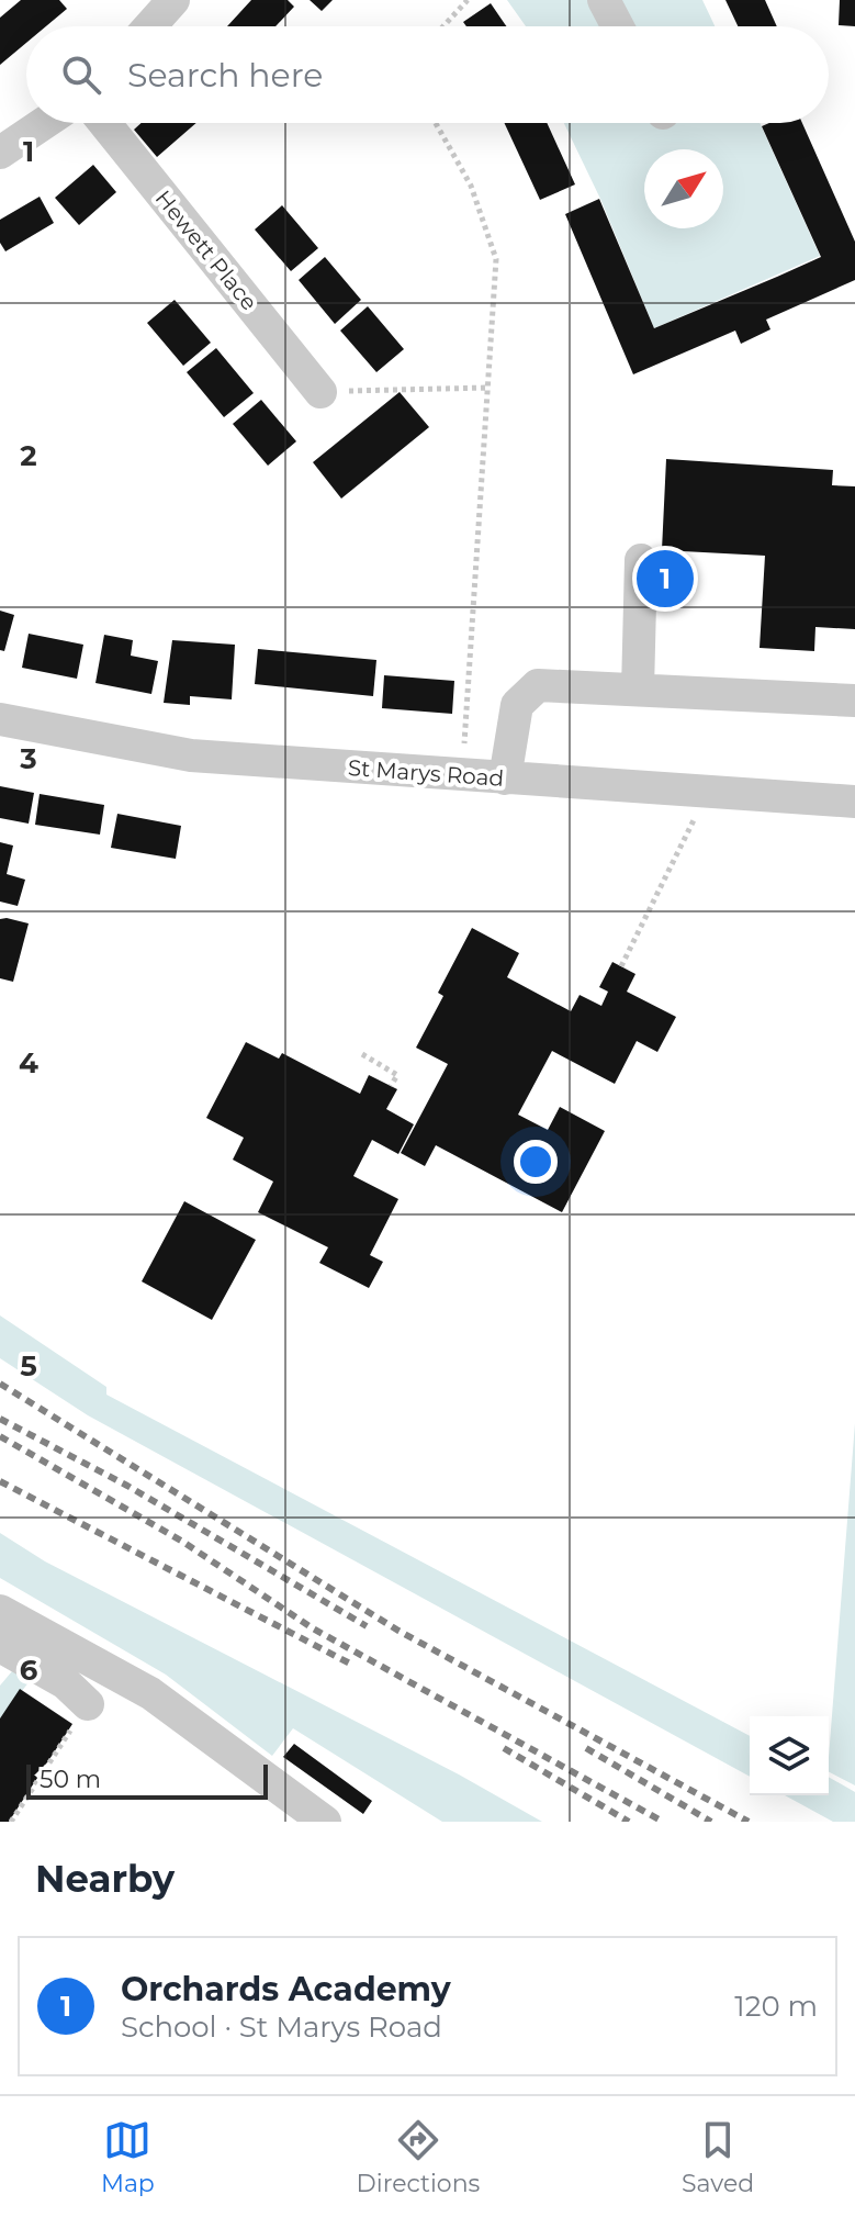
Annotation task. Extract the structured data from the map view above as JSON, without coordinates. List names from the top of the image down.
{
  "streets": {
    "street": ["Hewett Place", "St Marys Road"]
  },
  "scale_bar": "50 m",
  "north": "top right",
  "page": {
    "search": "Search here",
    "pins": "1",
    "scale": "50 m",
    "heading": "Nearby",
    "list": [
      {
        "mark": "1",
        "name": "Orchards Academy",
        "note": "School · St Marys Road",
        "value": "120 m"
      }
    ],
    "nav": ["Map", "Directions", "Saved"]
  },
  "grid": {
    "rows": [
      "1",
      "2",
      "3",
      "4",
      "5",
      "6"
    ]
  }
}
